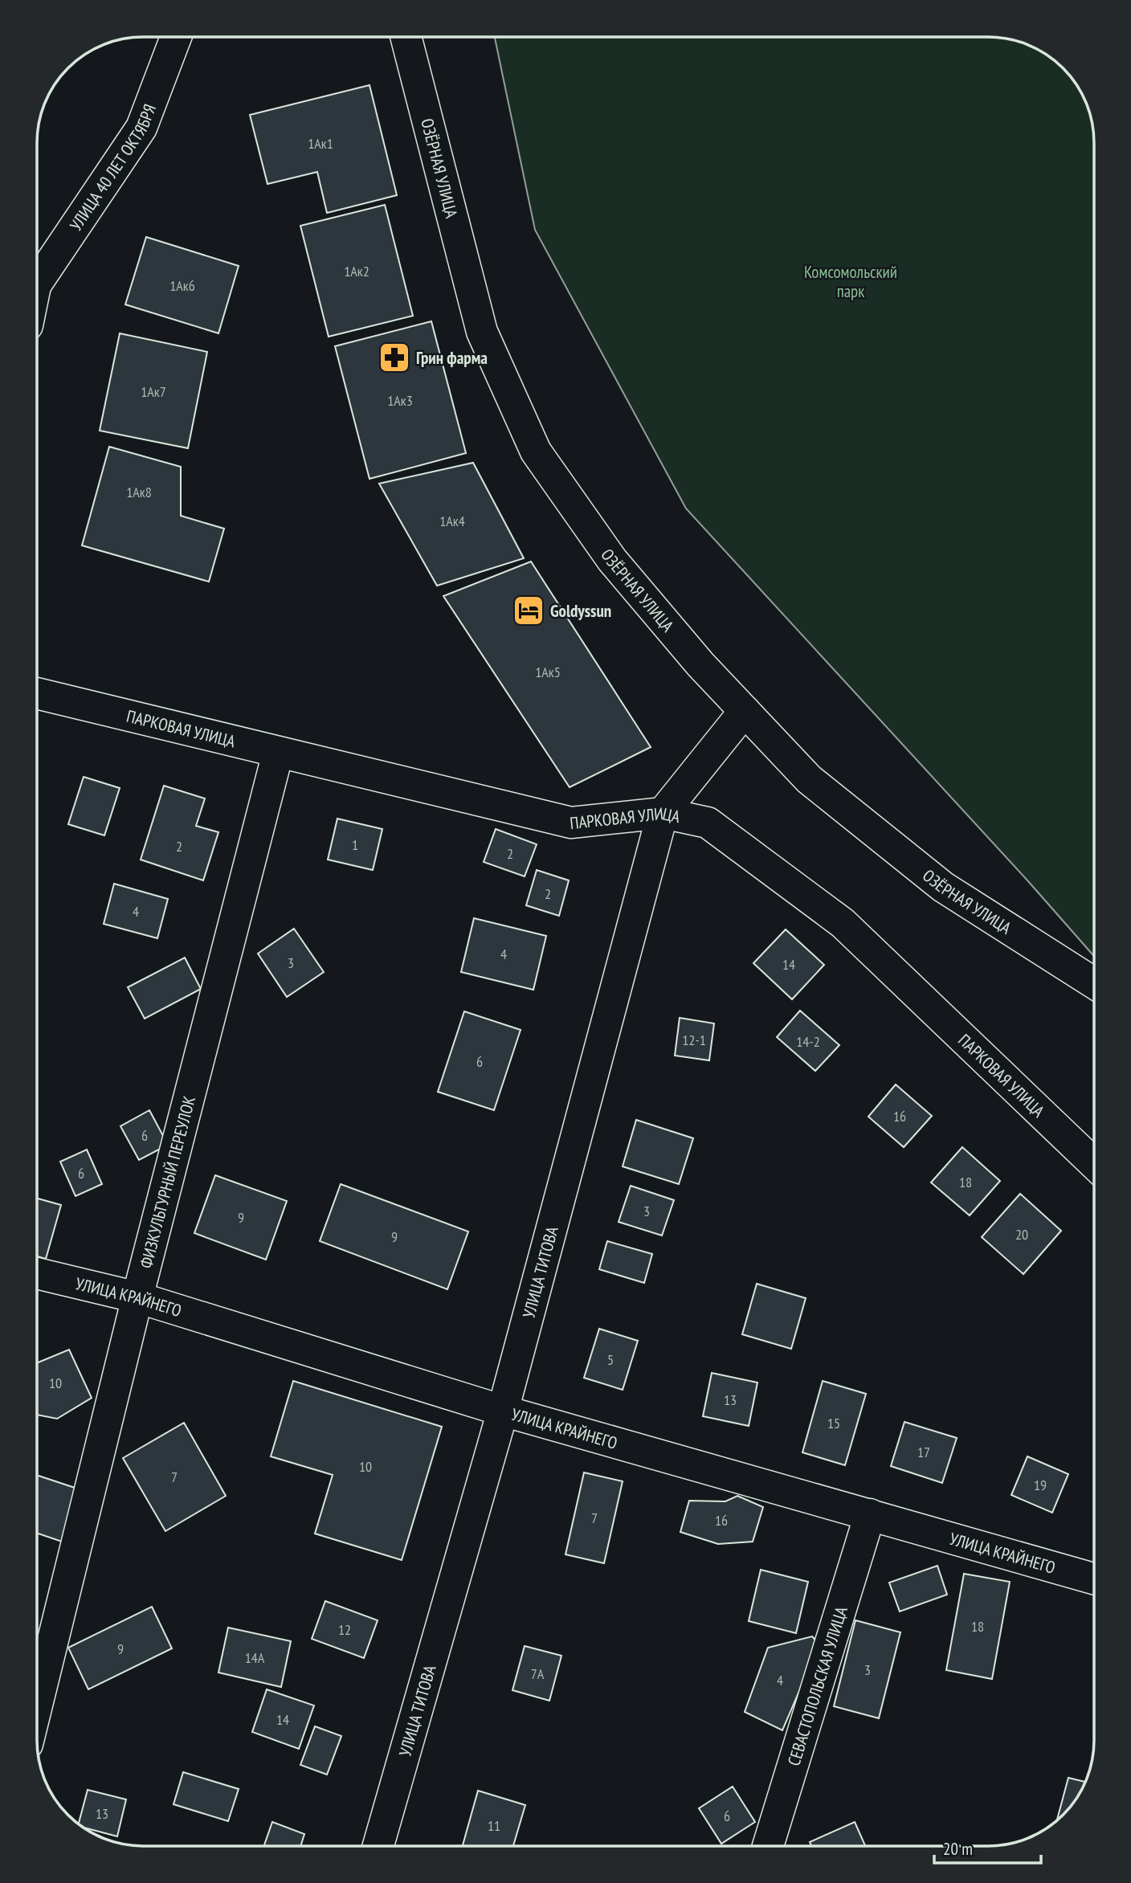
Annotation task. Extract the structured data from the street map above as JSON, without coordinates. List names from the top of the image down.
{
  "streets": {
    "street": [
      "УЛИЦА 40 ЛЕТ ОКТЯБРЯ",
      "ОЗЁРНАЯ УЛИЦА",
      "ПАРКОВАЯ УЛИЦА",
      "ФИЗКУЛЬТУРНЫЙ ПЕРЕУЛОК",
      "УЛИЦА ТИТОВА",
      "УЛИЦА КРАЙНЕГО",
      "СЕВАСТОПОЛЬСКАЯ УЛИЦА"
    ]
  },
  "crossings": [
    ["ОЗЁРНАЯ УЛИЦА", "УЛИЦА ТИТОВА"],
    ["ПАРКОВАЯ УЛИЦА", "ФИЗКУЛЬТУРНЫЙ ПЕРЕУЛОК"],
    ["ПАРКОВАЯ УЛИЦА", "УЛИЦА ТИТОВА"],
    ["ФИЗКУЛЬТУРНЫЙ ПЕРЕУЛОК", "УЛИЦА КРАЙНЕГО"],
    ["УЛИЦА ТИТОВА", "УЛИЦА КРАЙНЕГО"],
    ["УЛИЦА КРАЙНЕГО", "СЕВАСТОПОЛЬСКАЯ УЛИЦА"]
  ],
  "parks": ["Комсомольский парк"],
  "places": {
    "pharmacy": ["Грин фарма"],
    "hotel": ["Goldyssun"]
  },
  "house_numbers": [
    "1Ак1",
    "1Ак2",
    "1Ак6",
    "1Ак7",
    "1Ак3",
    "1Ак8",
    "1Ак4",
    "1Ак5",
    "1",
    "2",
    "2",
    "2",
    "4",
    "4",
    "3",
    "14",
    "12-1",
    "14-2",
    "6",
    "16",
    "6",
    "6",
    "18",
    "3",
    "9",
    "20",
    "9",
    "5",
    "10",
    "13",
    "15",
    "17",
    "10",
    "7",
    "19",
    "7",
    "16",
    "18",
    "12",
    "9",
    "14А",
    "3",
    "7А",
    "4",
    "14",
    "13",
    "6",
    "11"
  ],
  "scale_bar": "20 m"
}
